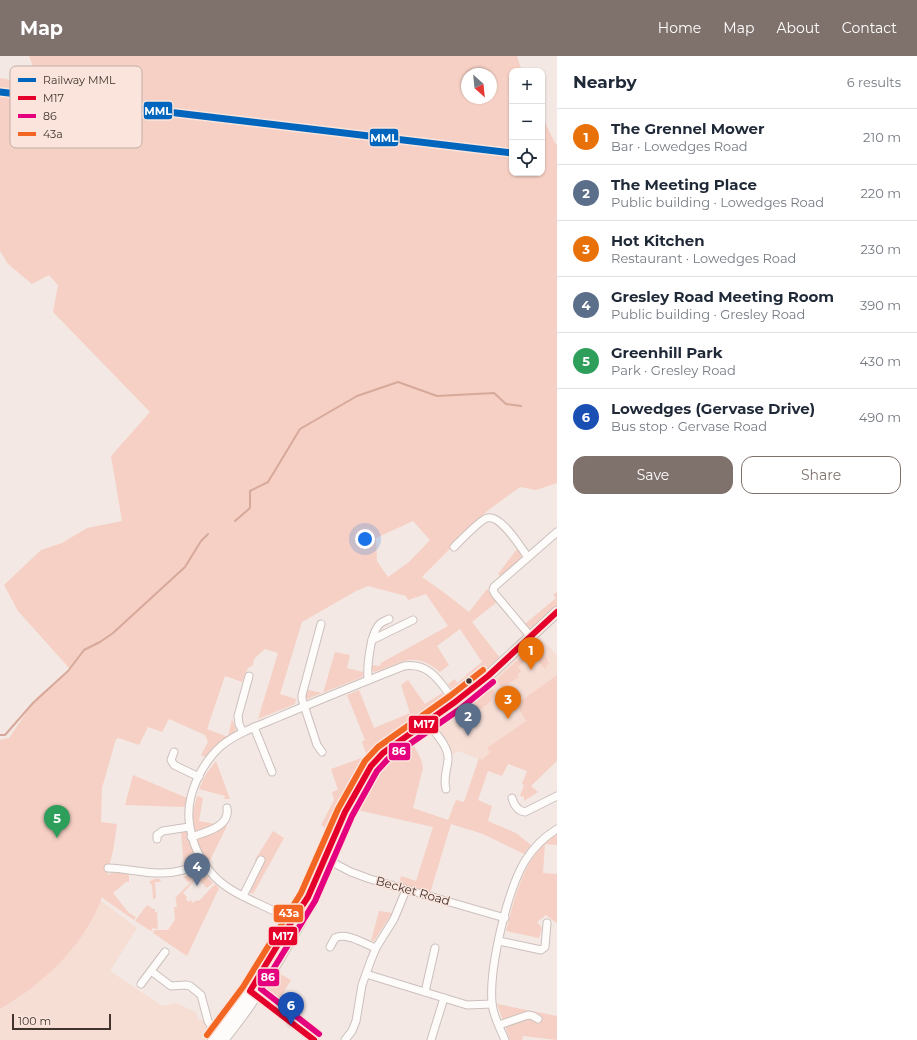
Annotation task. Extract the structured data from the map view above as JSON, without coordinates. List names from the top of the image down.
{
  "streets": {
    "street": ["Becket Road"]
  },
  "lines": [
    "rail line MML",
    "transit line M17",
    "transit line 43a",
    "transit line 86"
  ],
  "legend": [
    "Railway MML",
    "M17",
    "86",
    "43a"
  ],
  "scale_bar": "100 m",
  "north": "bottom right",
  "page": {
    "header": "Map",
    "nav": [
      "Home",
      "Map",
      "About",
      "Contact"
    ],
    "heading": ["Nearby", "6 results"],
    "map_buttons": ["+", "−"],
    "list": [
      {
        "mark": "1",
        "name": "The Grennel Mower",
        "note": "Bar · Lowedges Road",
        "value": "210 m"
      },
      {
        "mark": "2",
        "name": "The Meeting Place",
        "note": "Public building · Lowedges Road",
        "value": "220 m"
      },
      {
        "mark": "3",
        "name": "Hot Kitchen",
        "note": "Restaurant · Lowedges Road",
        "value": "230 m"
      },
      {
        "mark": "4",
        "name": "Gresley Road Meeting Room",
        "note": "Public building · Gresley Road",
        "value": "390 m"
      },
      {
        "mark": "5",
        "name": "Greenhill Park",
        "note": "Park · Gresley Road",
        "value": "430 m"
      },
      {
        "mark": "6",
        "name": "Lowedges (Gervase Drive)",
        "note": "Bus stop · Gervase Road",
        "value": "490 m"
      }
    ],
    "buttons": ["Save", "Share"],
    "pins": [
      "1",
      "3",
      "2",
      "5",
      "4",
      "6"
    ],
    "scale": "100 m"
  }
}
